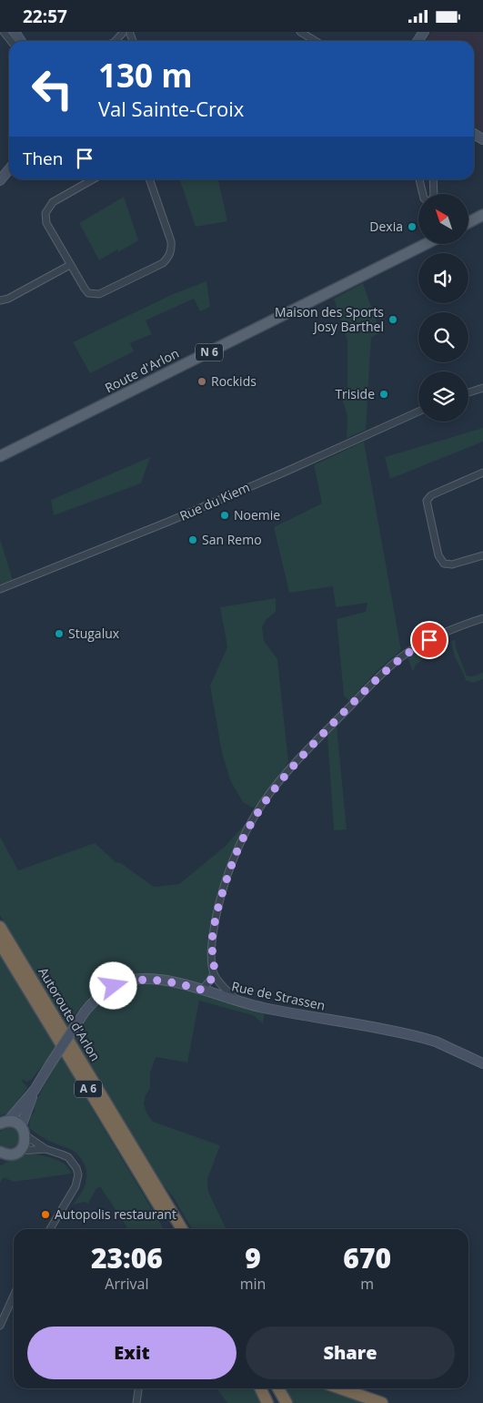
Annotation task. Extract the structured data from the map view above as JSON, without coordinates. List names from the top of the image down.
{
  "streets": {
    "highway": ["Autoroute d'Arlon", "A 6"],
    "main road": ["N 6", "Route d'Arlon", "Rue de Strassen"],
    "street": ["Rue du Kiem"]
  },
  "places": [
    "Dexia",
    "Maison des Sports Josy Barthel",
    "Rockids",
    "Triside",
    "Noemie",
    "San Remo",
    "Stugalux",
    "Autopolis restaurant"
  ],
  "north": "top left",
  "page": {
    "status": "22:57",
    "turn": ["130 m", "Val Sainte-Croix"],
    "then": "Then",
    "eta": [
      "23:06",
      "Arrival",
      "9",
      "min",
      "670",
      "m"
    ],
    "buttons": ["Exit", "Share"]
  }
}
